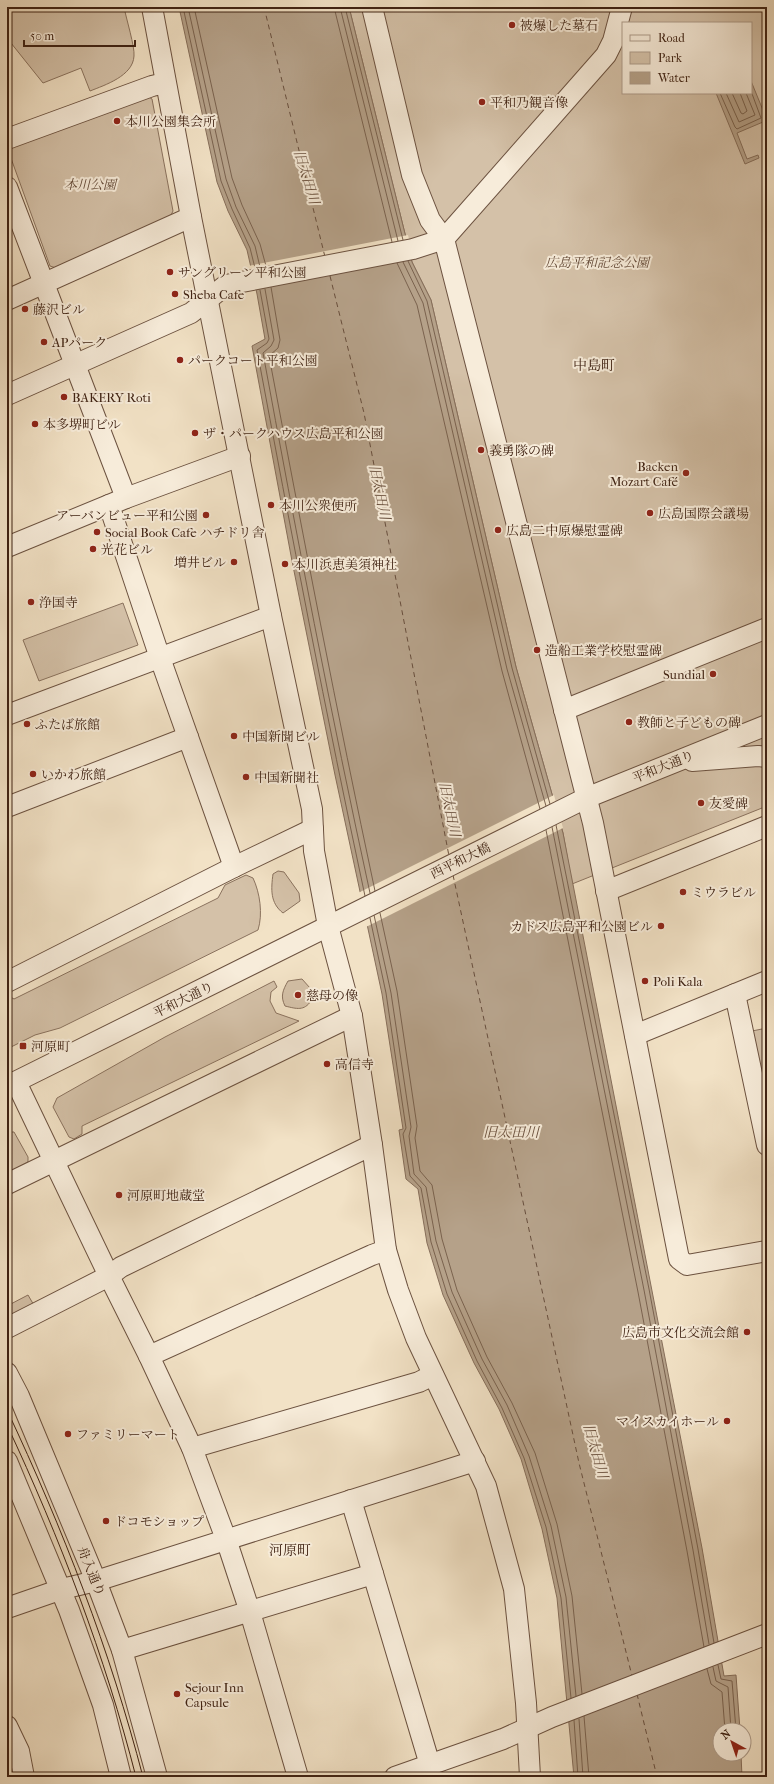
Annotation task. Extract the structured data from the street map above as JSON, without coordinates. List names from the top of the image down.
{
  "streets": {
    "street": ["平和大通り", "西平和大橋", "舟入通り"]
  },
  "crossings": [
    ["平和大通り", "西平和大橋"]
  ],
  "districts": ["中島町", "河原町"],
  "water": ["旧太田川"],
  "parks": ["本川公園", "広島平和記念公園"],
  "places": {
    "other": [
      "被爆した墓石",
      "平和乃観音像",
      "本川公園集会所",
      "サングリーン平和公園",
      "Sheba Cafe",
      "藤沢ビル",
      "APパーク",
      "パークコート平和公園",
      "BAKERY Roti",
      "本多堺町ビル",
      "ザ・パークハウス広島平和公園",
      "義勇隊の碑",
      "Backen Mozart Café",
      "本川公衆便所",
      "広島国際会議場",
      "アーバンビュー平和公園",
      "広島二中原爆慰霊碑",
      "Social Book Cafe ハチドリ舎",
      "光花ビル",
      "増井ビル",
      "本川浜恵美須神社",
      "浄国寺",
      "造船工業学校慰霊碑",
      "Sundial",
      "教師と子どもの碑",
      "ふたば旅館",
      "中国新聞ビル",
      "いかわ旅館",
      "中国新聞社",
      "友愛碑",
      "ミウラビル",
      "カドス広島平和公園ビル",
      "Poli Kala",
      "慈母の像",
      "高信寺",
      "河原町地蔵堂",
      "広島市文化交流会館",
      "マイスカイホール",
      "ファミリーマート",
      "ドコモショップ",
      "Sejour Inn Capsule"
    ],
    "transit": ["河原町"]
  },
  "legend": ["Road", "Park", "Water"],
  "scale_bar": "50 m",
  "north": "top left"
}
